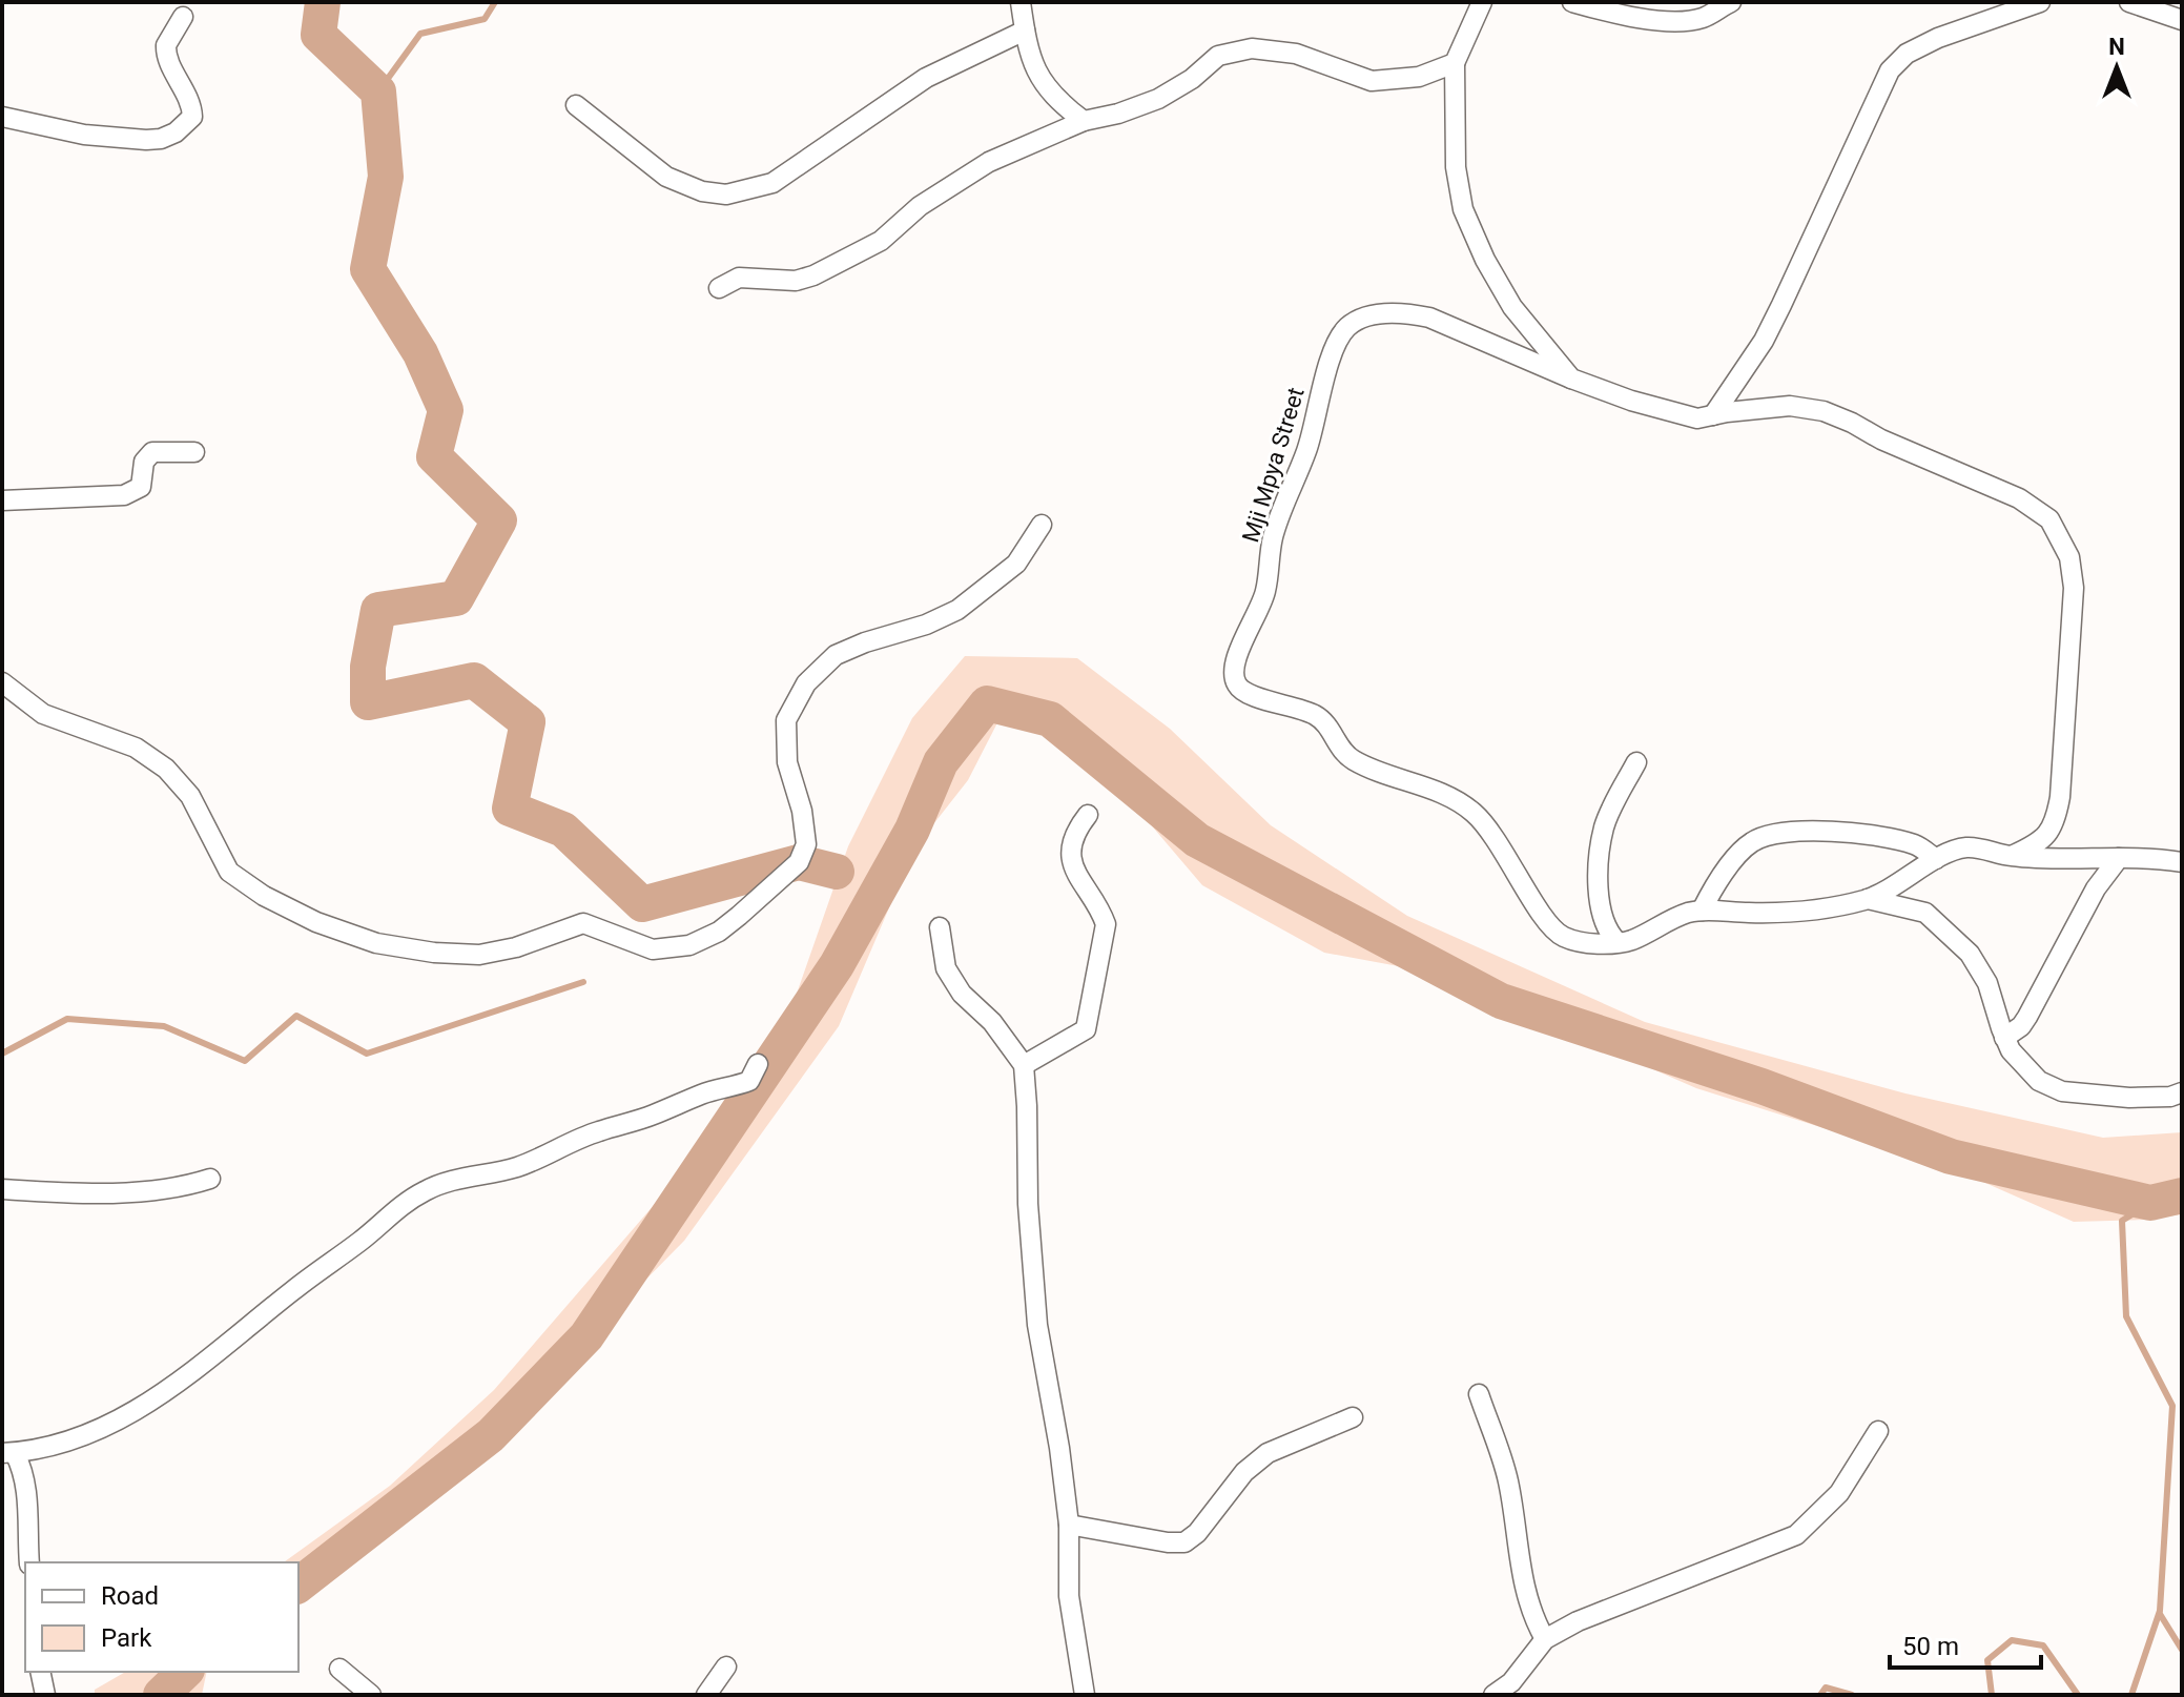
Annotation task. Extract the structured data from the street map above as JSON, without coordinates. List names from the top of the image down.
{
  "streets": {
    "street": ["Mji Mpya Street"]
  },
  "legend": ["Road", "Park"],
  "scale_bar": "50 m",
  "north": "top"
}
